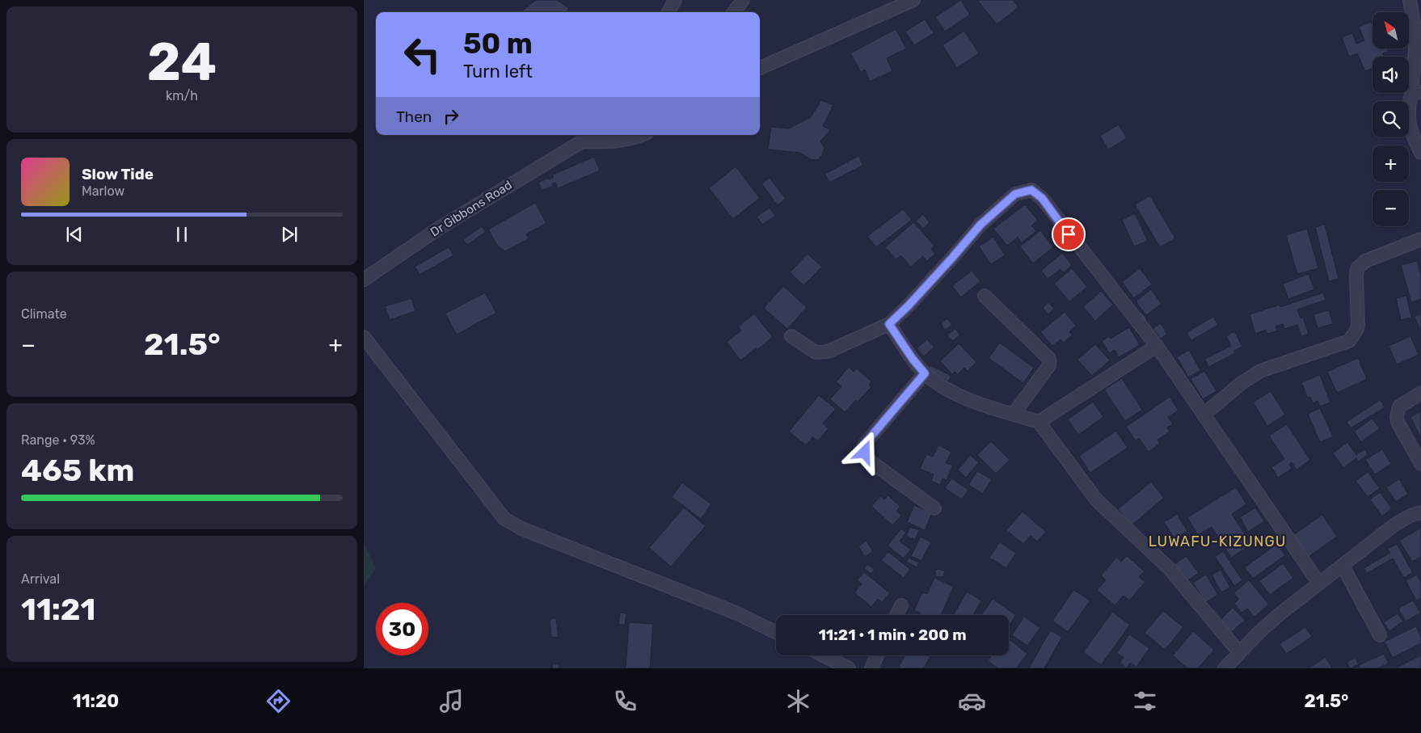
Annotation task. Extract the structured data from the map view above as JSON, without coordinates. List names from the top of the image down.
{
  "streets": {
    "street": ["Dr Gibbons Road"]
  },
  "districts": ["LUWAFU-KIZUNGU"],
  "north": "top left",
  "page": {
    "tile": [
      ["24", "km/h"],
      "Climate",
      ["Range · 93%", "465 km"],
      ["Arrival", "11:21"]
    ],
    "map_buttons": ["+", "−"],
    "turn": ["50 m", "Turn left"],
    "then": "Then",
    "song": ["Slow Tide", "Marlow"],
    "heat": ["−", "21.5°", "+"],
    "limit": "30",
    "trip": "11:21 · 1 min · 200 m",
    "tabs": ["11:20", "21.5°"]
  }
}
